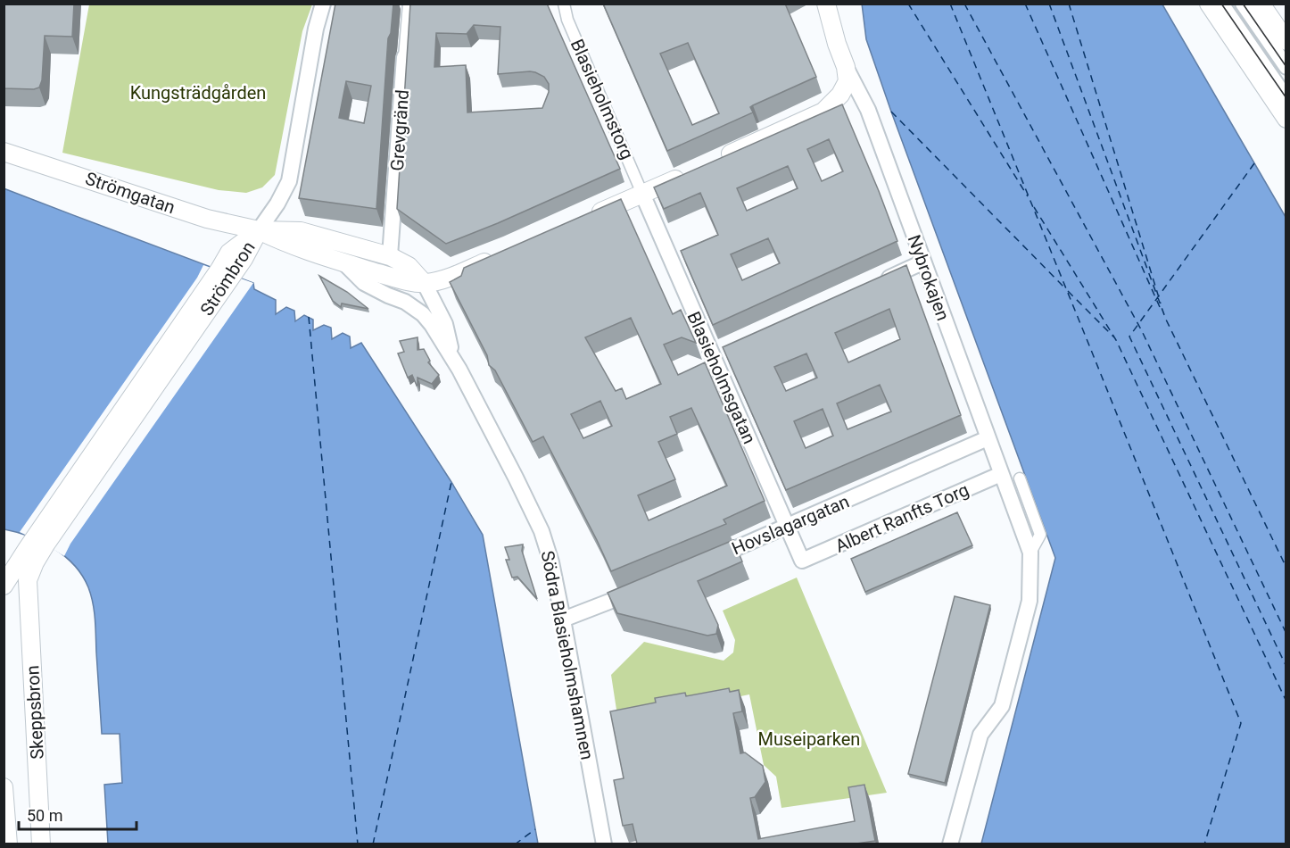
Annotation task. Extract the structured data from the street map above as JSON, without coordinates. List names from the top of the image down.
{
  "streets": {
    "street": [
      "Blasieholmstorg",
      "Grevgränd",
      "Strömgatan",
      "Nybrokajen",
      "Strömbron",
      "Blasieholmsgatan",
      "Albert Ranfts Torg",
      "Hovslagargatan",
      "Södra Blasieholmshamnen",
      "Skeppsbron"
    ]
  },
  "crossings": [
    ["Blasieholmstorg", "Blasieholmsgatan"],
    ["Grevgränd", "Södra Blasieholmshamnen"],
    ["Strömgatan", "Strömbron"],
    ["Strömgatan", "Södra Blasieholmshamnen"],
    ["Nybrokajen", "Albert Ranfts Torg"],
    ["Nybrokajen", "Hovslagargatan"],
    ["Strömbron", "Södra Blasieholmshamnen"],
    ["Strömbron", "Skeppsbron"],
    ["Blasieholmsgatan", "Albert Ranfts Torg"],
    ["Blasieholmsgatan", "Hovslagargatan"]
  ],
  "parks": ["Kungsträdgården", "Museiparken"],
  "scale_bar": "50 m"
}
